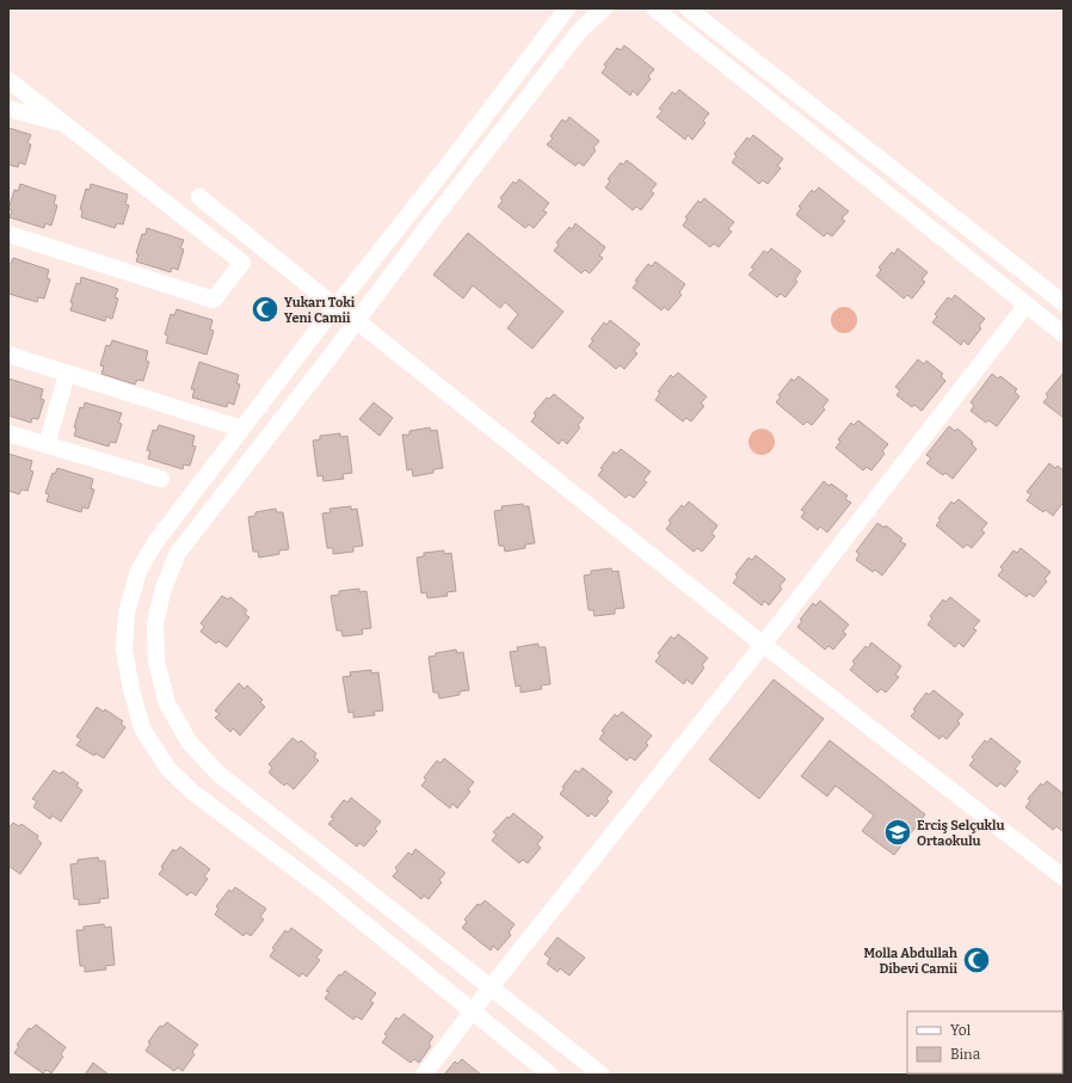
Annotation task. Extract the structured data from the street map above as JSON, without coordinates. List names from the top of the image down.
{
  "places": {
    "mosque": ["Yukarı Toki Yeni Camii", "Molla Abdullah Dibevi Camii"],
    "school or university": ["Erciş Selçuklu Ortaokulu"]
  },
  "legend": ["Yol", "Bina"]
}
